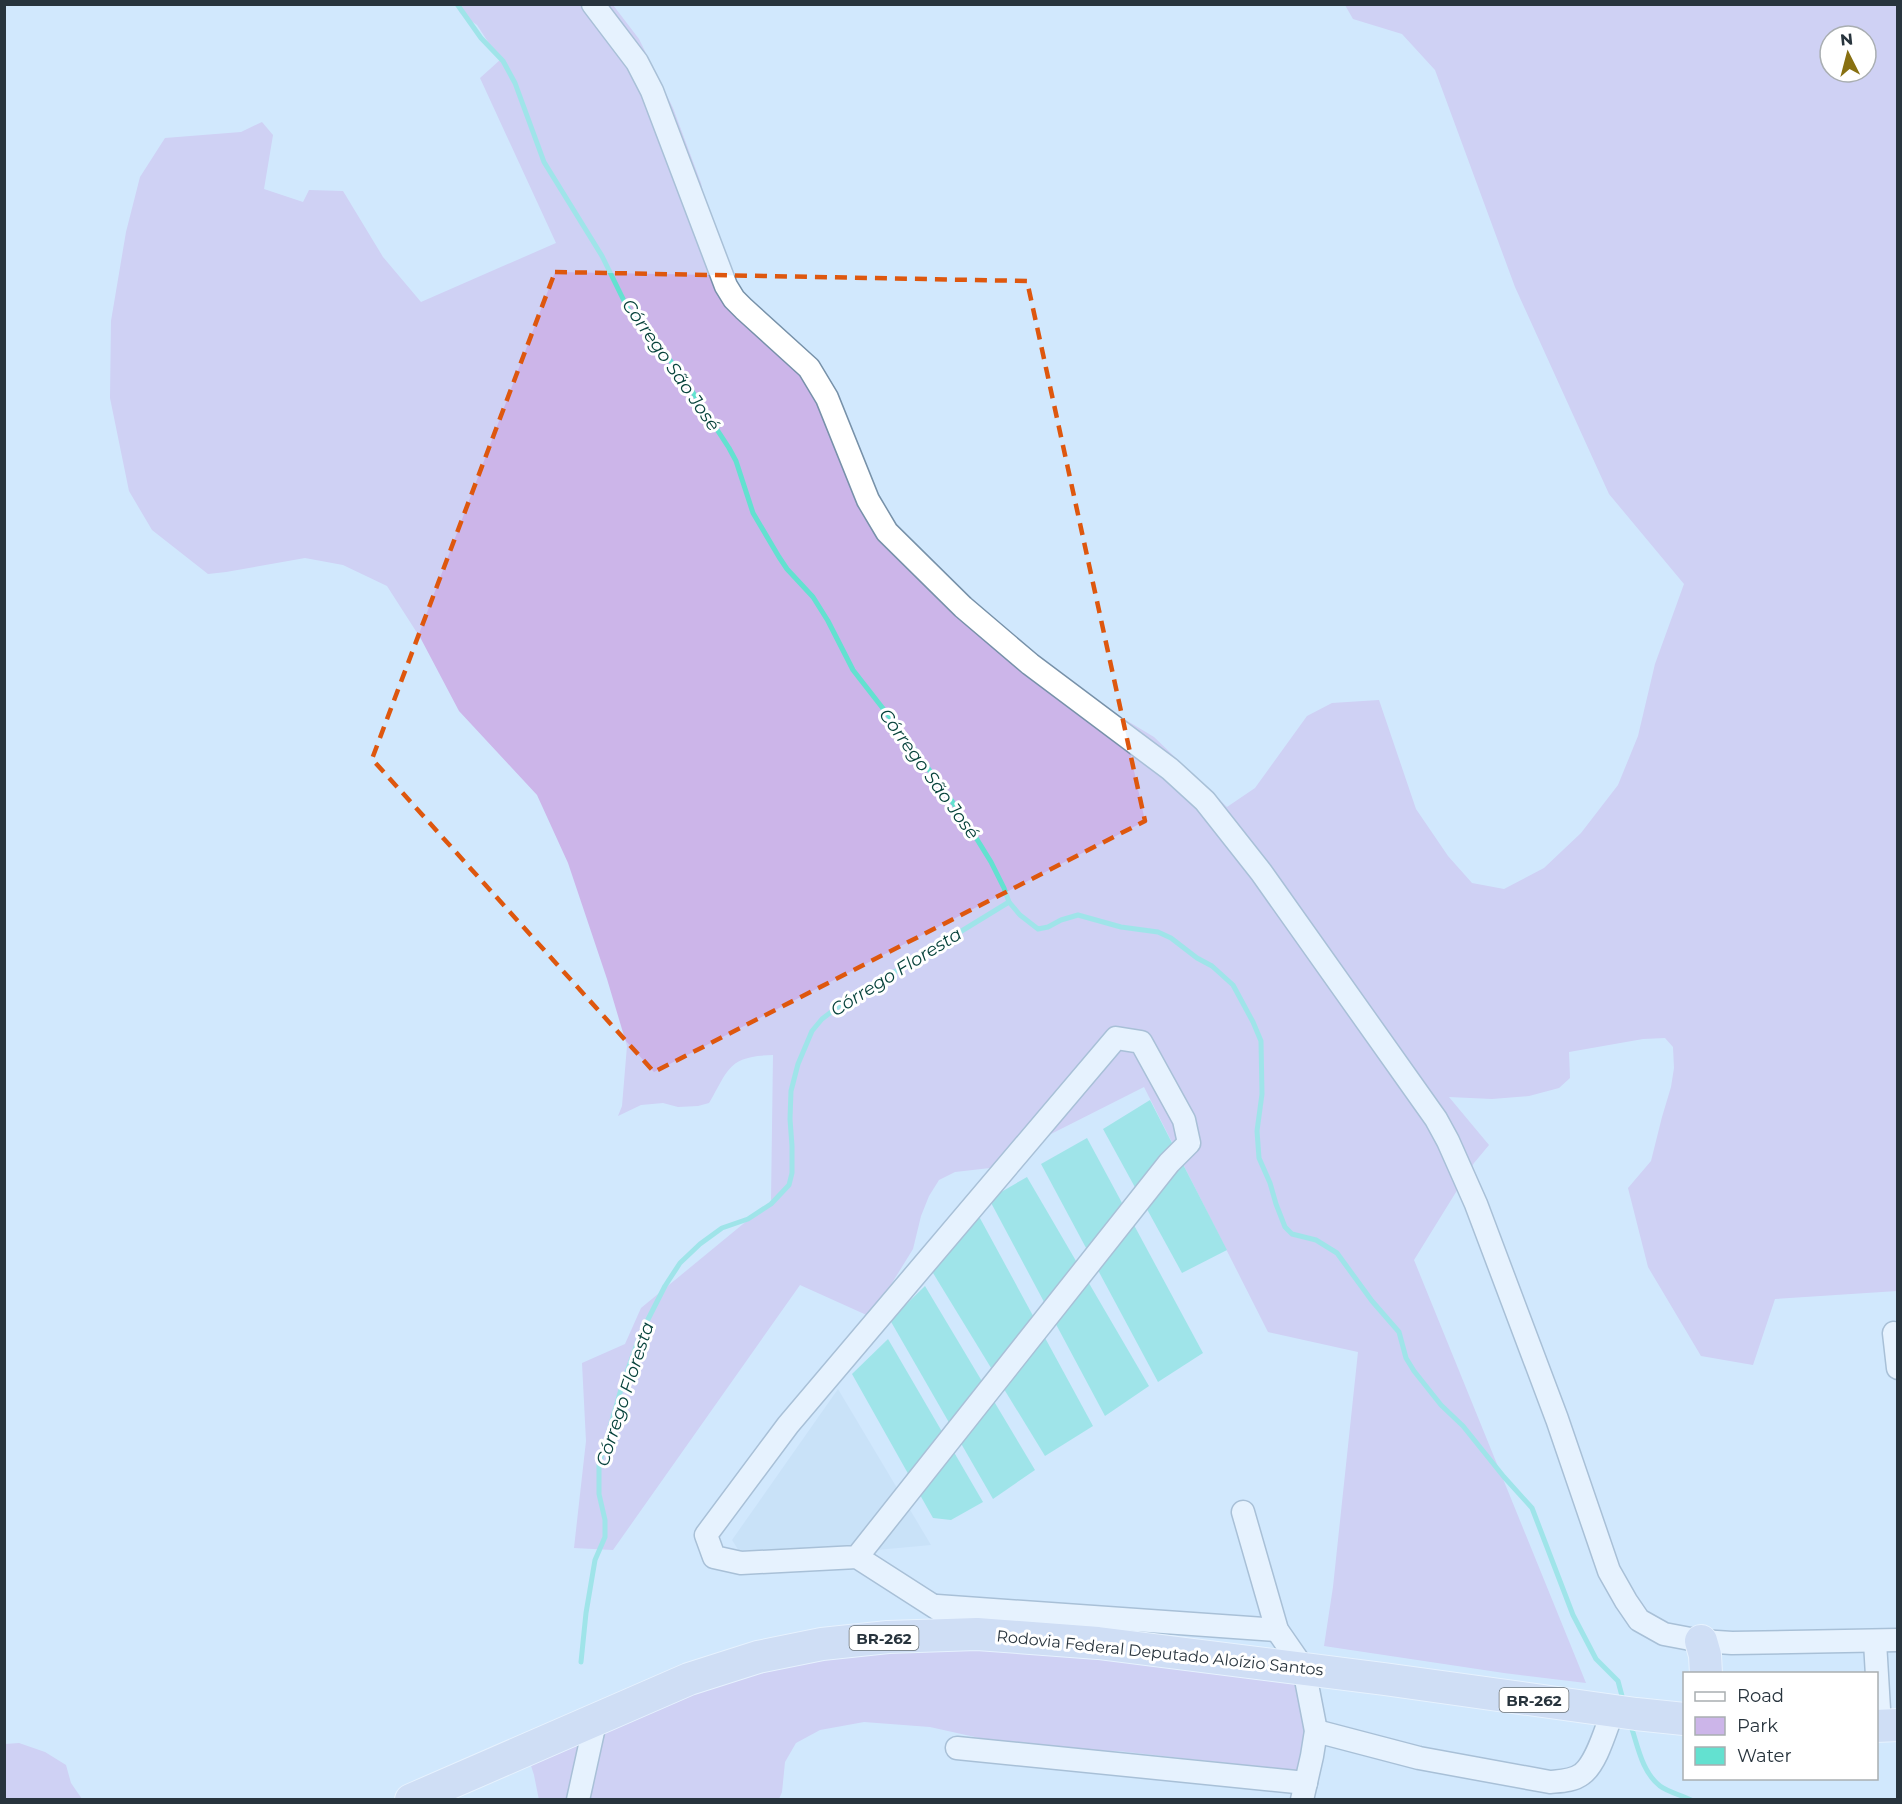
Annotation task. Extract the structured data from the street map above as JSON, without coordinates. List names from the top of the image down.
{
  "streets": {
    "highway": ["BR-262", "Rodovia Federal Deputado Aloízio Santos"]
  },
  "water": ["Córrego São José", "Córrego Floresta"],
  "legend": ["Road", "Park", "Water"],
  "north": "top"
}
